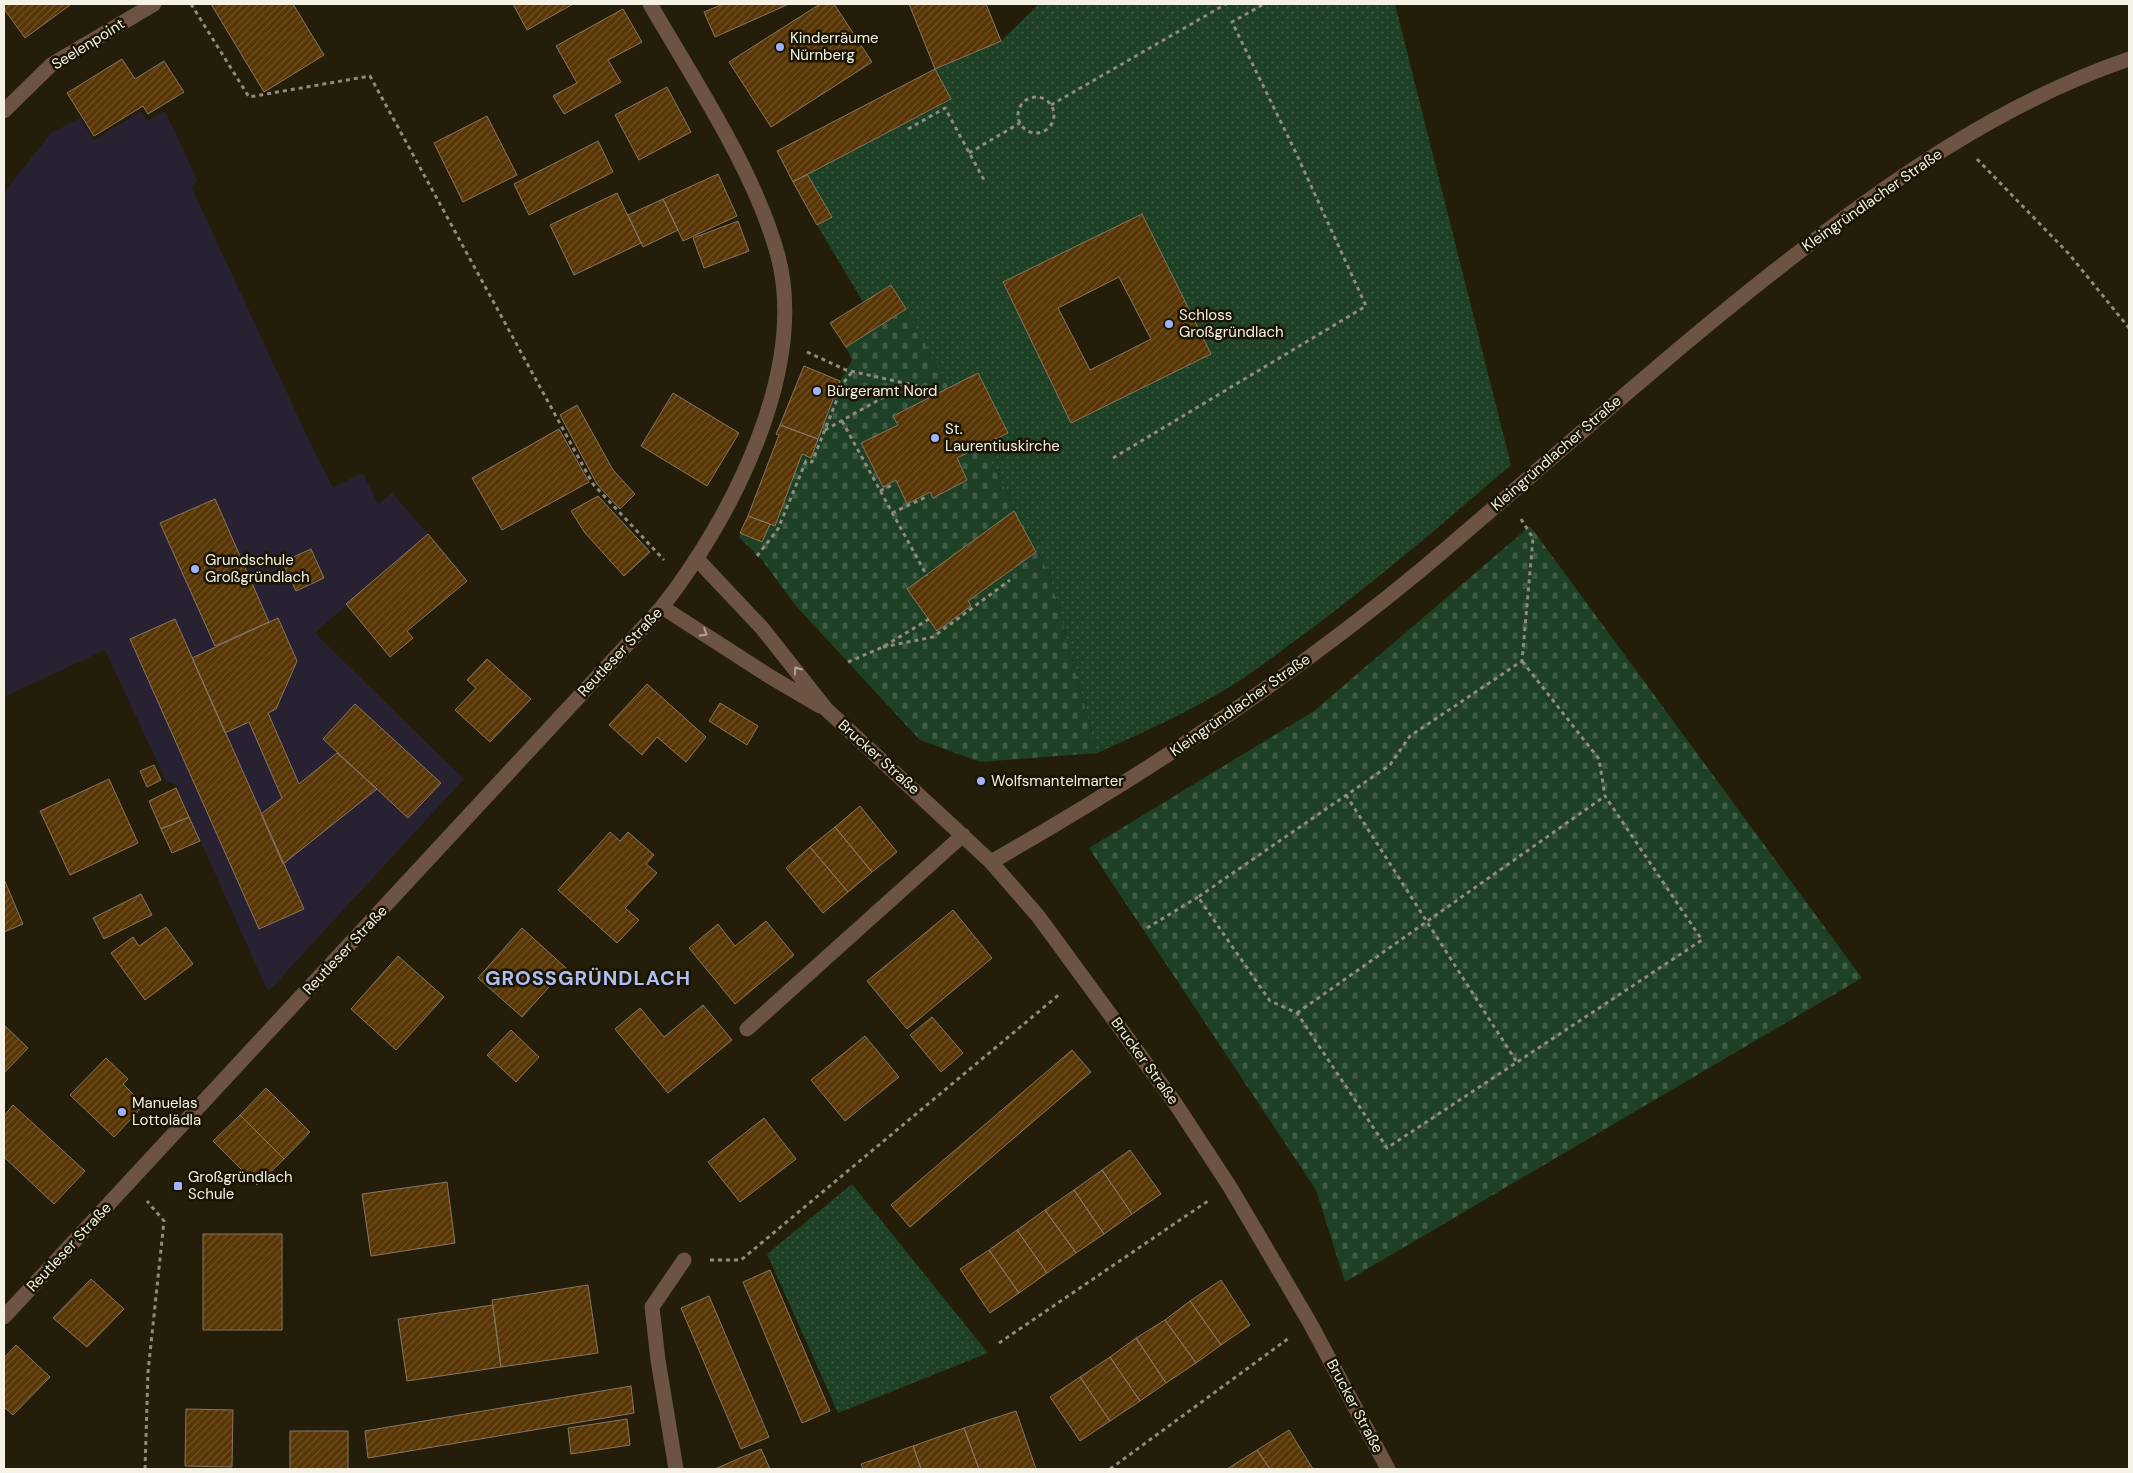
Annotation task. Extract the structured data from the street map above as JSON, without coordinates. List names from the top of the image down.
{
  "streets": {
    "street": [
      "Seelenpoint",
      "Kleingründlacher Straße",
      "Reutleser Straße",
      "Brucker Straße"
    ]
  },
  "crossings": [
    ["Kleingründlacher Straße", "Brucker Straße"],
    ["Reutleser Straße", "Brucker Straße"]
  ],
  "districts": ["GROSSGRÜNDLACH"],
  "places": {
    "other": [
      "Kinderräume Nürnberg",
      "Schloss Großgründlach",
      "Bürgeramt Nord",
      "St. Laurentiuskirche",
      "Grundschule Großgründlach",
      "Wolfsmantelmarter",
      "Manuelas Lottolädla"
    ],
    "transit": ["Großgründlach Schule"]
  }
}
